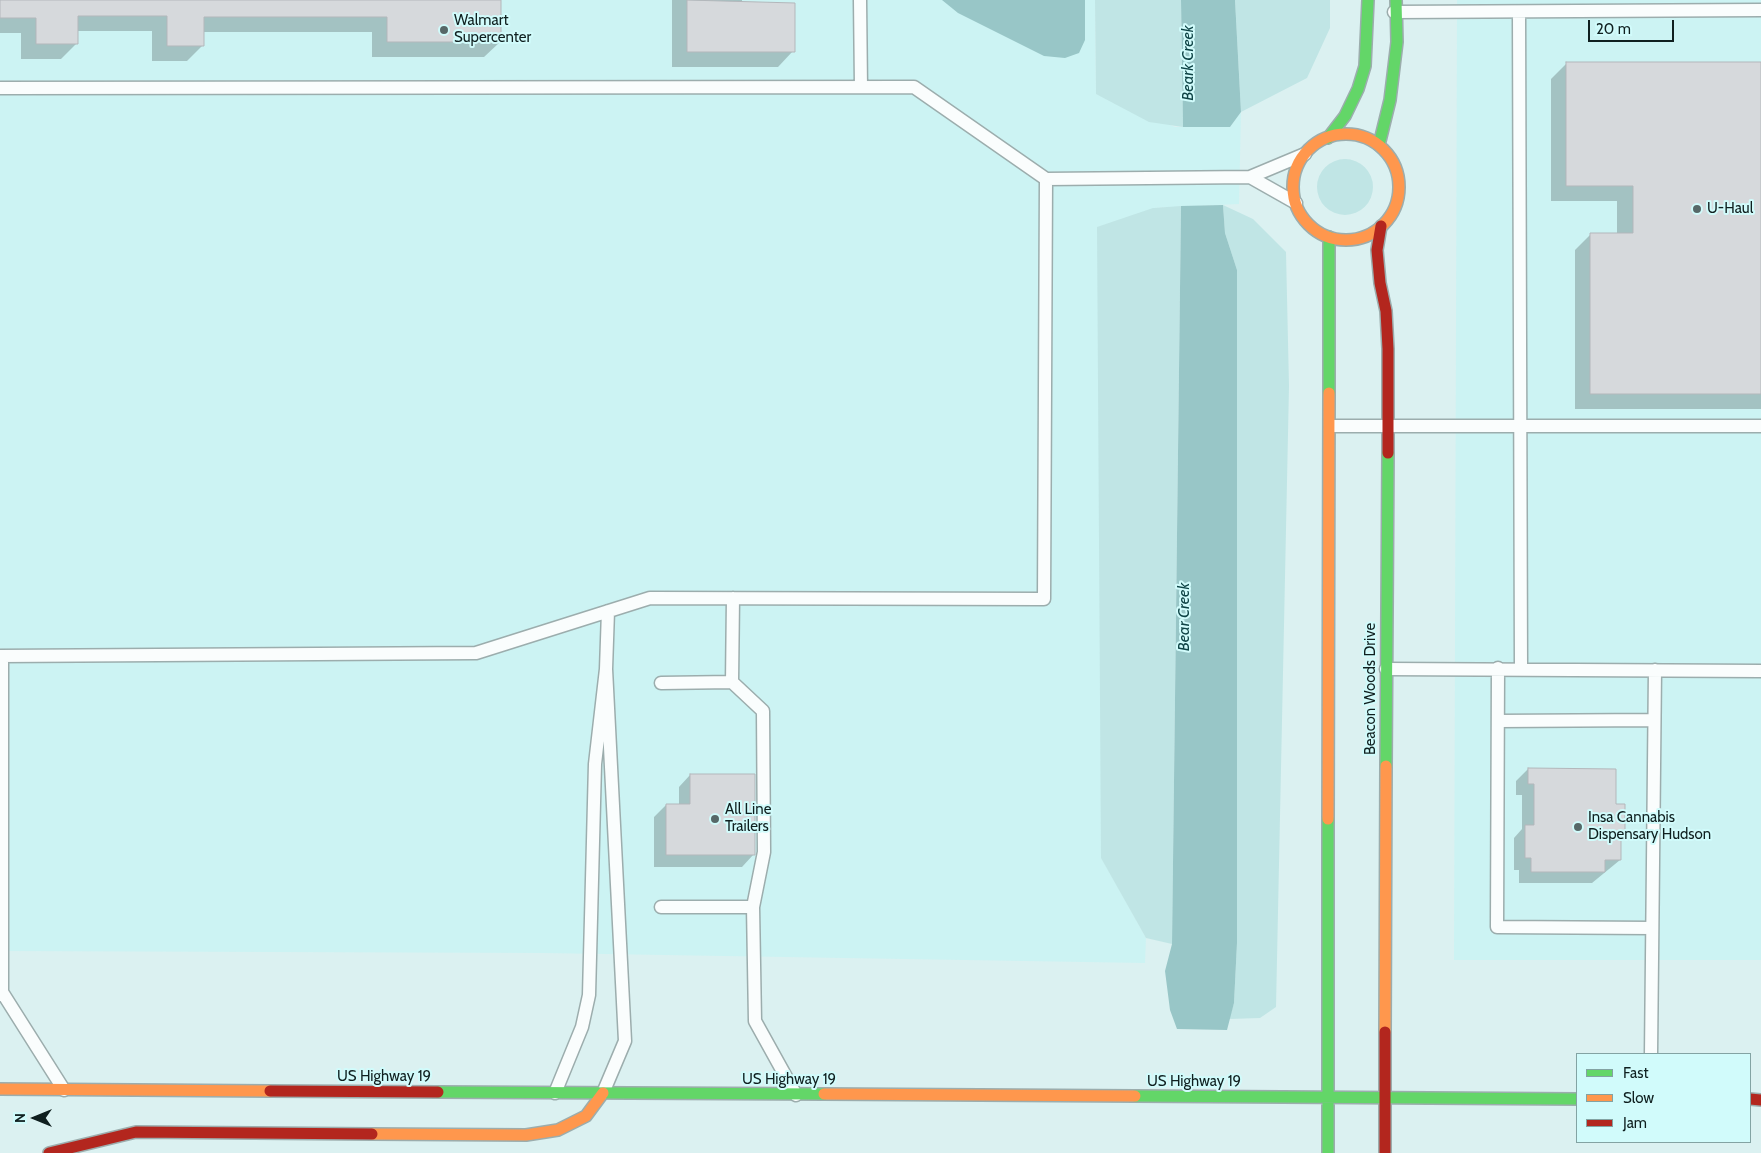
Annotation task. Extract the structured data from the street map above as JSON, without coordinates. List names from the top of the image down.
{
  "streets": {
    "main road": ["Beacon Woods Drive", "US Highway 19"]
  },
  "crossings": [
    ["Beacon Woods Drive", "US Highway 19"]
  ],
  "water": ["Beark Creek", "Bear Creek"],
  "places": [
    "Walmart Supercenter",
    "U-Haul",
    "All Line Trailers",
    "Insa Cannabis Dispensary Hudson"
  ],
  "legend": ["Fast", "Slow", "Jam"],
  "scale_bar": "20 m",
  "north": "left"
}
